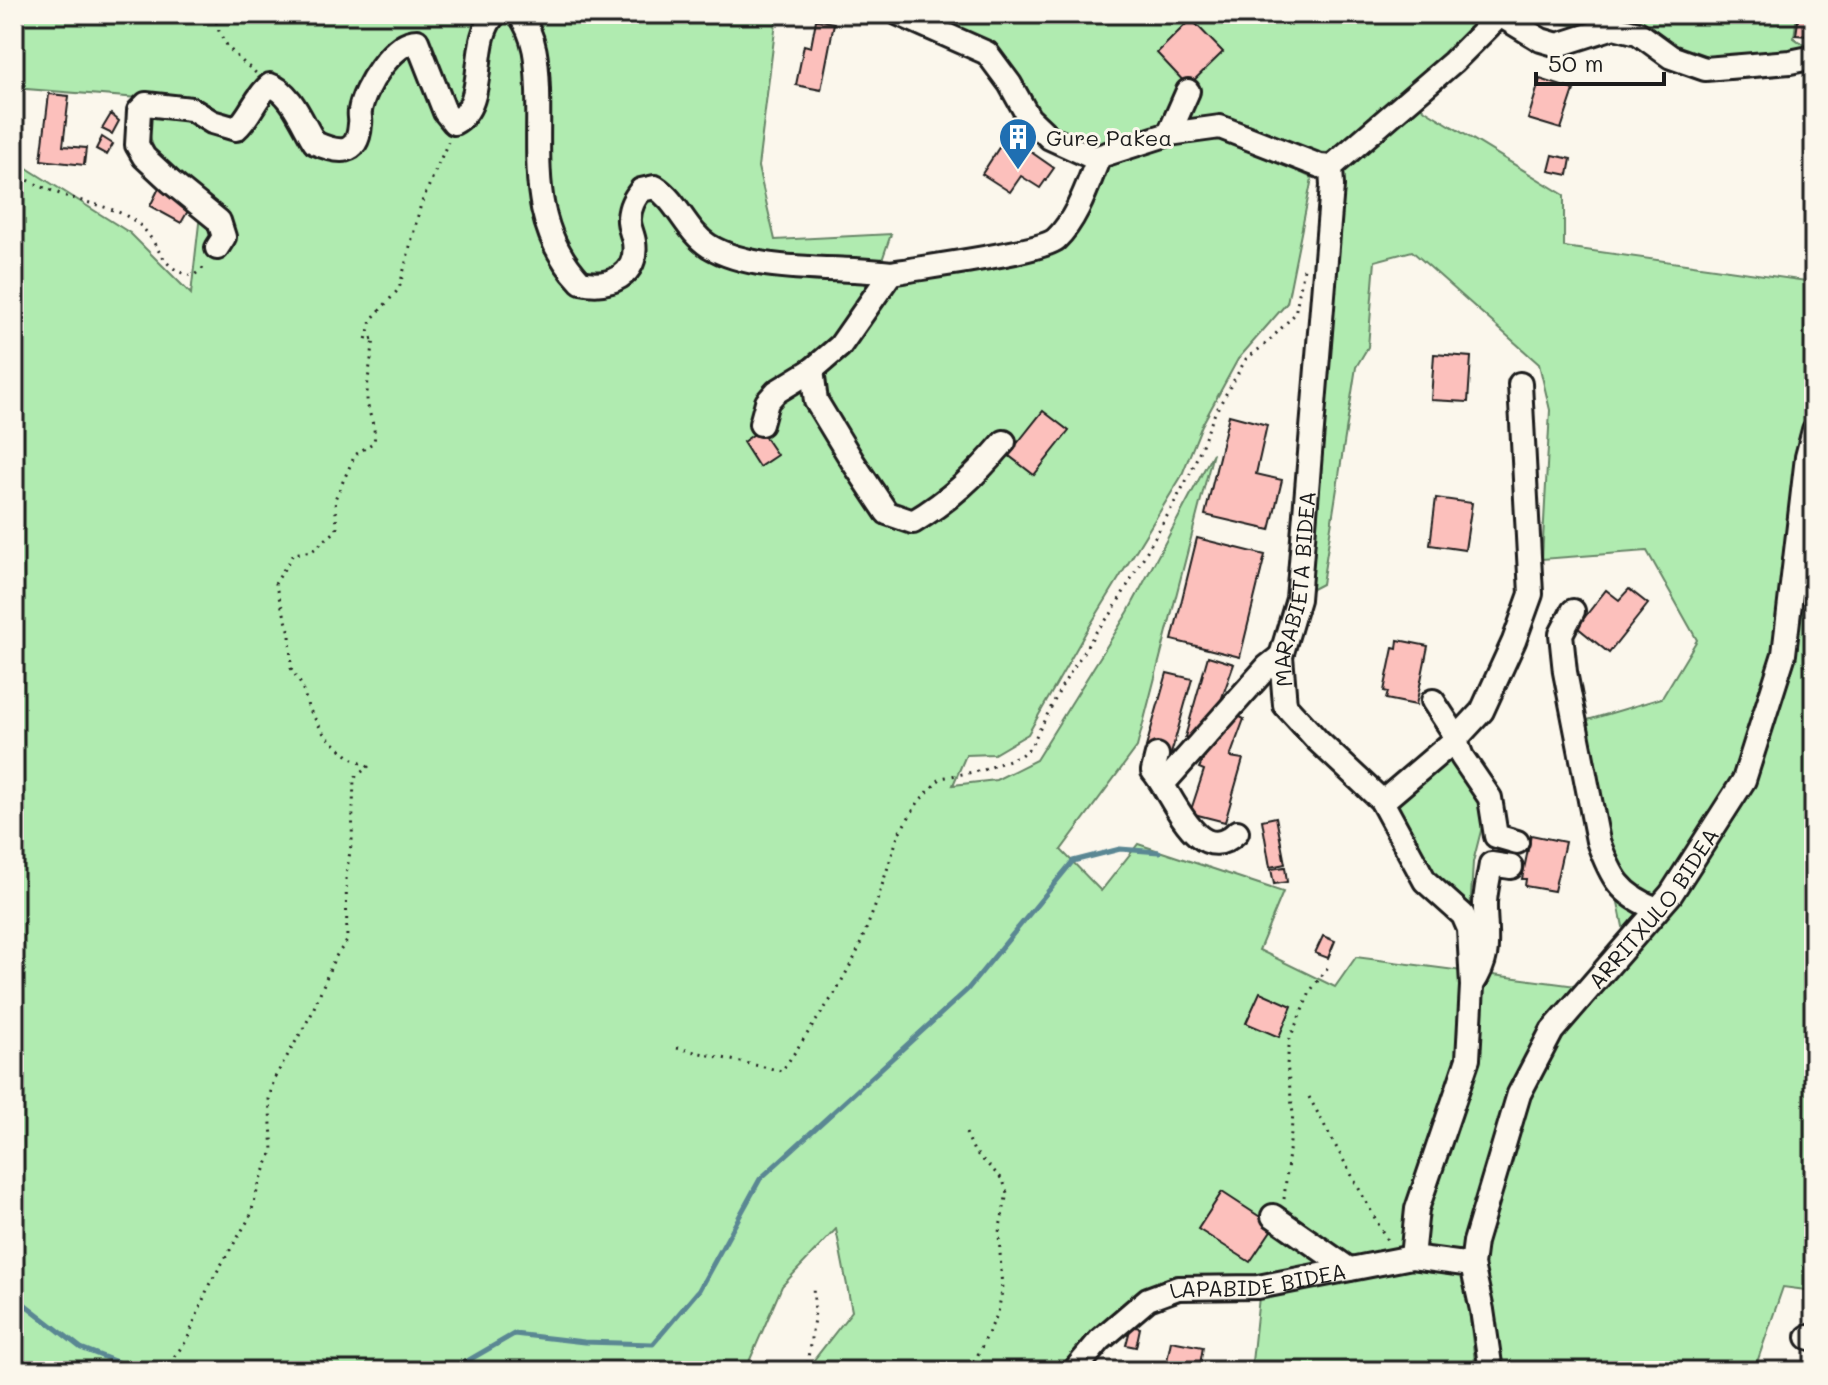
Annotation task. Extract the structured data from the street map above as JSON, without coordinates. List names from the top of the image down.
{
  "streets": {
    "street": ["MARABIETA BIDEA", "ARRITXULO BIDEA", "LAPABIDE BIDEA"]
  },
  "crossings": [
    ["MARABIETA BIDEA", "LAPABIDE BIDEA"],
    ["ARRITXULO BIDEA", "LAPABIDE BIDEA"]
  ],
  "places": {
    "building": ["Gure Pakea"]
  },
  "scale_bar": "50 m"
}
